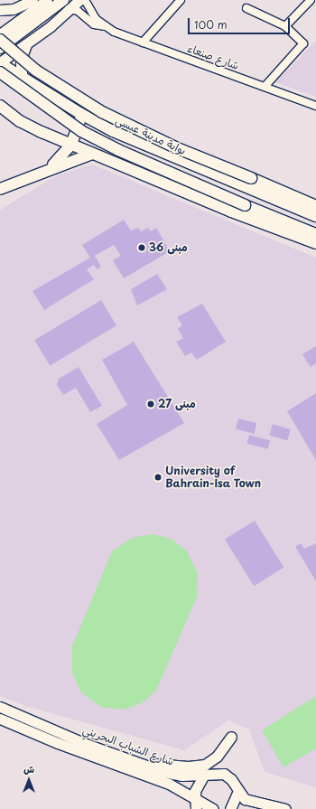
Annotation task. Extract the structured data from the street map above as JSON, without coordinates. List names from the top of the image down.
{
  "streets": {
    "main road": ["بوابة مدينة عيسى"],
    "street": ["شارع صنعاء", "شارع الشباب البحريني"]
  },
  "places": ["مبنى 36", "مبنى 27", "University of Bahrain-Isa Town"],
  "scale_bar": "100 m",
  "north": "top"
}
